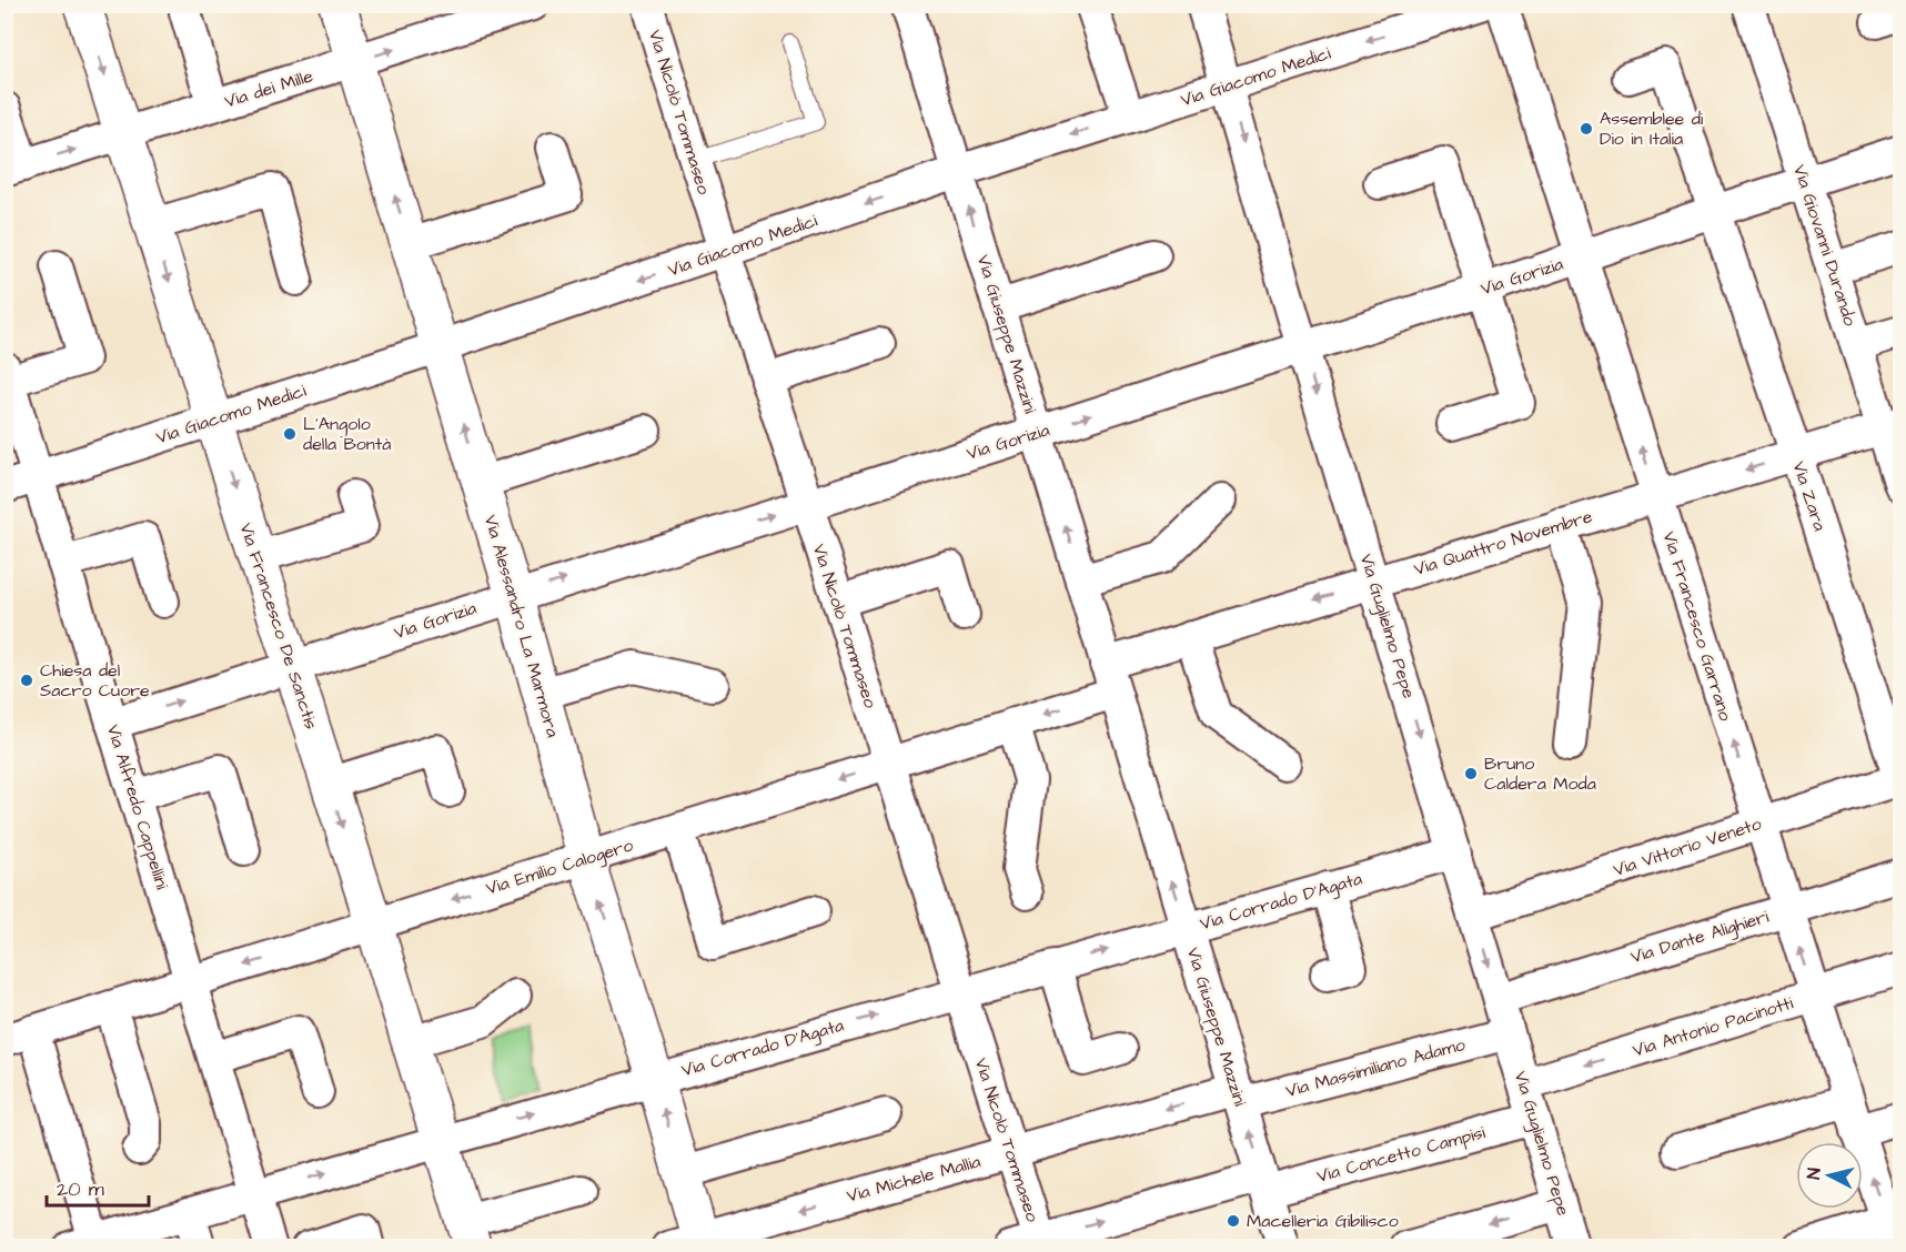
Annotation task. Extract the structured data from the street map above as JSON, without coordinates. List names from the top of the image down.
{
  "streets": {
    "street": [
      "Via Giacomo Medici",
      "Via dei Mille",
      "Via Nicolò Tommaseo",
      "Via Giovanni Durando",
      "Via Gorizia",
      "Via Giuseppe Mazzini",
      "Via Zara",
      "Via Quattro Novembre",
      "Via Francesco De Sanctis",
      "Via Alessandro La Marmora",
      "Via Guglielmo Pepe",
      "Via Francesco Garrano",
      "Via Alfredo Cappellini",
      "Via Vittorio Veneto",
      "Via Emilio Calogero",
      "Via Corrado D'Agata",
      "Via Dante Alighieri",
      "Via Antonio Pacinotti",
      "Via Massimiliano Adamo",
      "Via Concetto Campisi",
      "Via Michele Mallia"
    ]
  },
  "crossings": [
    ["Via Giacomo Medici", "Via Nicolò Tommaseo"],
    ["Via Giacomo Medici", "Via Giuseppe Mazzini"],
    ["Via Giacomo Medici", "Via Francesco De Sanctis"],
    ["Via Giacomo Medici", "Via Alessandro La Marmora"],
    ["Via Giacomo Medici", "Via Guglielmo Pepe"],
    ["Via Giacomo Medici", "Via Alfredo Cappellini"],
    ["Via dei Mille", "Via Francesco De Sanctis"],
    ["Via dei Mille", "Via Alessandro La Marmora"],
    ["Via Nicolò Tommaseo", "Via Gorizia"],
    ["Via Nicolò Tommaseo", "Via Emilio Calogero"],
    ["Via Nicolò Tommaseo", "Via Corrado D'Agata"],
    ["Via Nicolò Tommaseo", "Via Concetto Campisi"],
    ["Via Nicolò Tommaseo", "Via Michele Mallia"],
    ["Via Giovanni Durando", "Via Gorizia"],
    ["Via Giovanni Durando", "Via Quattro Novembre"],
    ["Via Gorizia", "Via Giuseppe Mazzini"],
    ["Via Gorizia", "Via Zara"],
    ["Via Gorizia", "Via Francesco De Sanctis"],
    ["Via Gorizia", "Via Alessandro La Marmora"],
    ["Via Gorizia", "Via Guglielmo Pepe"],
    ["Via Gorizia", "Via Francesco Garrano"],
    ["Via Gorizia", "Via Alfredo Cappellini"],
    ["Via Giuseppe Mazzini", "Via Quattro Novembre"],
    ["Via Giuseppe Mazzini", "Via Emilio Calogero"],
    ["Via Giuseppe Mazzini", "Via Corrado D'Agata"],
    ["Via Giuseppe Mazzini", "Via Massimiliano Adamo"],
    ["Via Giuseppe Mazzini", "Via Concetto Campisi"],
    ["Via Giuseppe Mazzini", "Via Michele Mallia"],
    ["Via Zara", "Via Quattro Novembre"],
    ["Via Zara", "Via Vittorio Veneto"],
    ["Via Quattro Novembre", "Via Guglielmo Pepe"],
    ["Via Quattro Novembre", "Via Francesco Garrano"],
    ["Via Quattro Novembre", "Via Emilio Calogero"],
    ["Via Francesco De Sanctis", "Via Emilio Calogero"],
    ["Via Francesco De Sanctis", "Via Corrado D'Agata"],
    ["Via Alessandro La Marmora", "Via Emilio Calogero"],
    ["Via Alessandro La Marmora", "Via Corrado D'Agata"],
    ["Via Alessandro La Marmora", "Via Michele Mallia"],
    ["Via Guglielmo Pepe", "Via Vittorio Veneto"],
    ["Via Guglielmo Pepe", "Via Corrado D'Agata"],
    ["Via Guglielmo Pepe", "Via Dante Alighieri"],
    ["Via Guglielmo Pepe", "Via Antonio Pacinotti"],
    ["Via Guglielmo Pepe", "Via Massimiliano Adamo"],
    ["Via Guglielmo Pepe", "Via Concetto Campisi"],
    ["Via Francesco Garrano", "Via Vittorio Veneto"],
    ["Via Francesco Garrano", "Via Dante Alighieri"],
    ["Via Francesco Garrano", "Via Antonio Pacinotti"],
    ["Via Alfredo Cappellini", "Via Emilio Calogero"],
    ["Via Alfredo Cappellini", "Via Corrado D'Agata"],
    ["Via Massimiliano Adamo", "Via Michele Mallia"]
  ],
  "one_way": [
    "Via dei Mille",
    "Via Giuseppe Mazzini",
    "Via Quattro Novembre",
    "Via Francesco De Sanctis",
    "Via Alessandro La Marmora",
    "Via Guglielmo Pepe",
    "Via Francesco Garrano",
    "Via Emilio Calogero",
    "Via Concetto Campisi"
  ],
  "places": [
    "Assemblee di Dio in Italia",
    "L'Angolo della Bontà",
    "Chiesa del Sacro Cuore",
    "Bruno Caldera Moda",
    "Macelleria Gibilisco"
  ],
  "scale_bar": "20 m",
  "north": "left"
}
